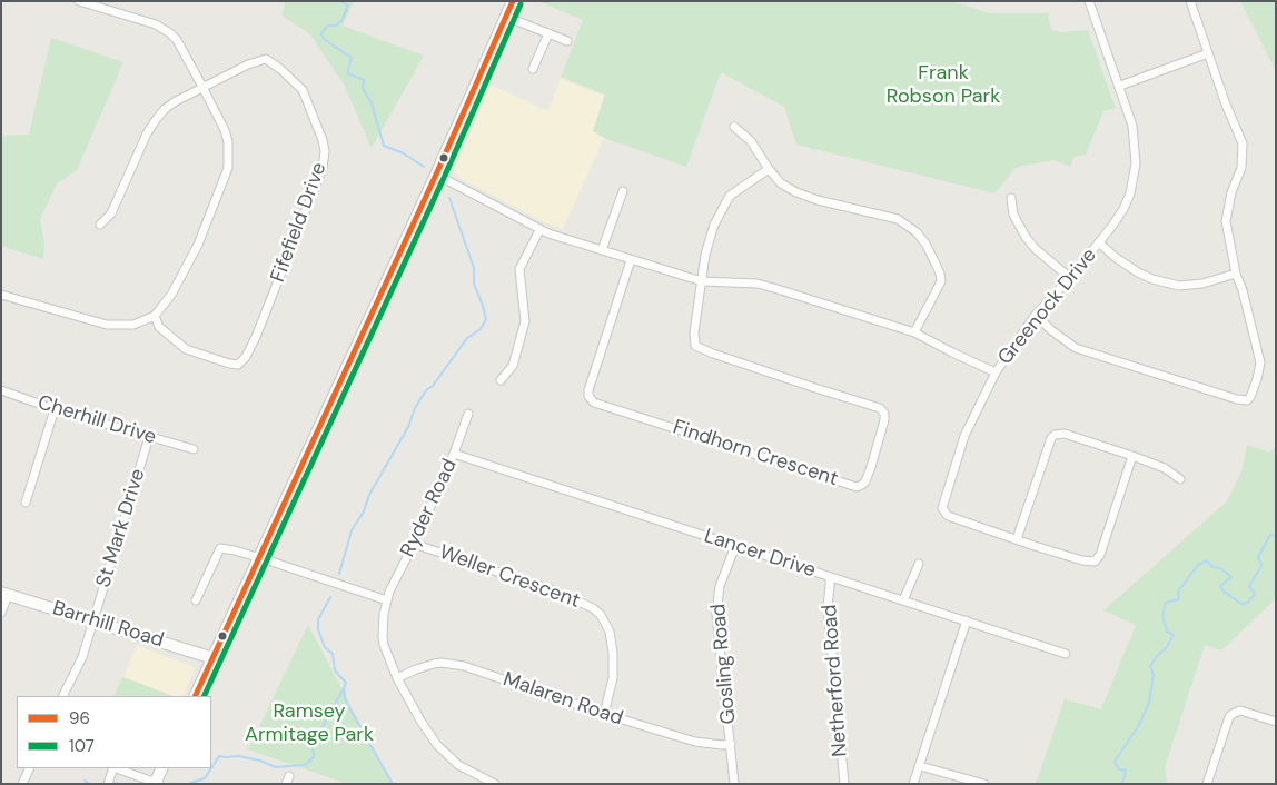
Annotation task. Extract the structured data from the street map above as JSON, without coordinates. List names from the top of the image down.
{
  "streets": {
    "main road": ["Barrhill Road"],
    "street": [
      "Fifefield Drive",
      "Greenock Drive",
      "Cherhill Drive",
      "Findhorn Crescent",
      "Ryder Road",
      "St Mark Drive",
      "Lancer Drive",
      "Weller Crescent",
      "Gosling Road",
      "Netherford Road",
      "Malaren Road"
    ]
  },
  "crossings": [
    ["Cherhill Drive", "St Mark Drive"],
    ["Ryder Road", "Lancer Drive"],
    ["Ryder Road", "Weller Crescent"],
    ["Ryder Road", "Malaren Road"],
    ["St Mark Drive", "Barrhill Road"],
    ["Lancer Drive", "Gosling Road"],
    ["Lancer Drive", "Netherford Road"],
    ["Weller Crescent", "Malaren Road"],
    ["Gosling Road", "Malaren Road"]
  ],
  "parks": ["Frank Robson Park", "Ramsey Armitage Park"],
  "lines": ["transit line 96", "transit line 107"],
  "legend": ["96", "107"]
}
